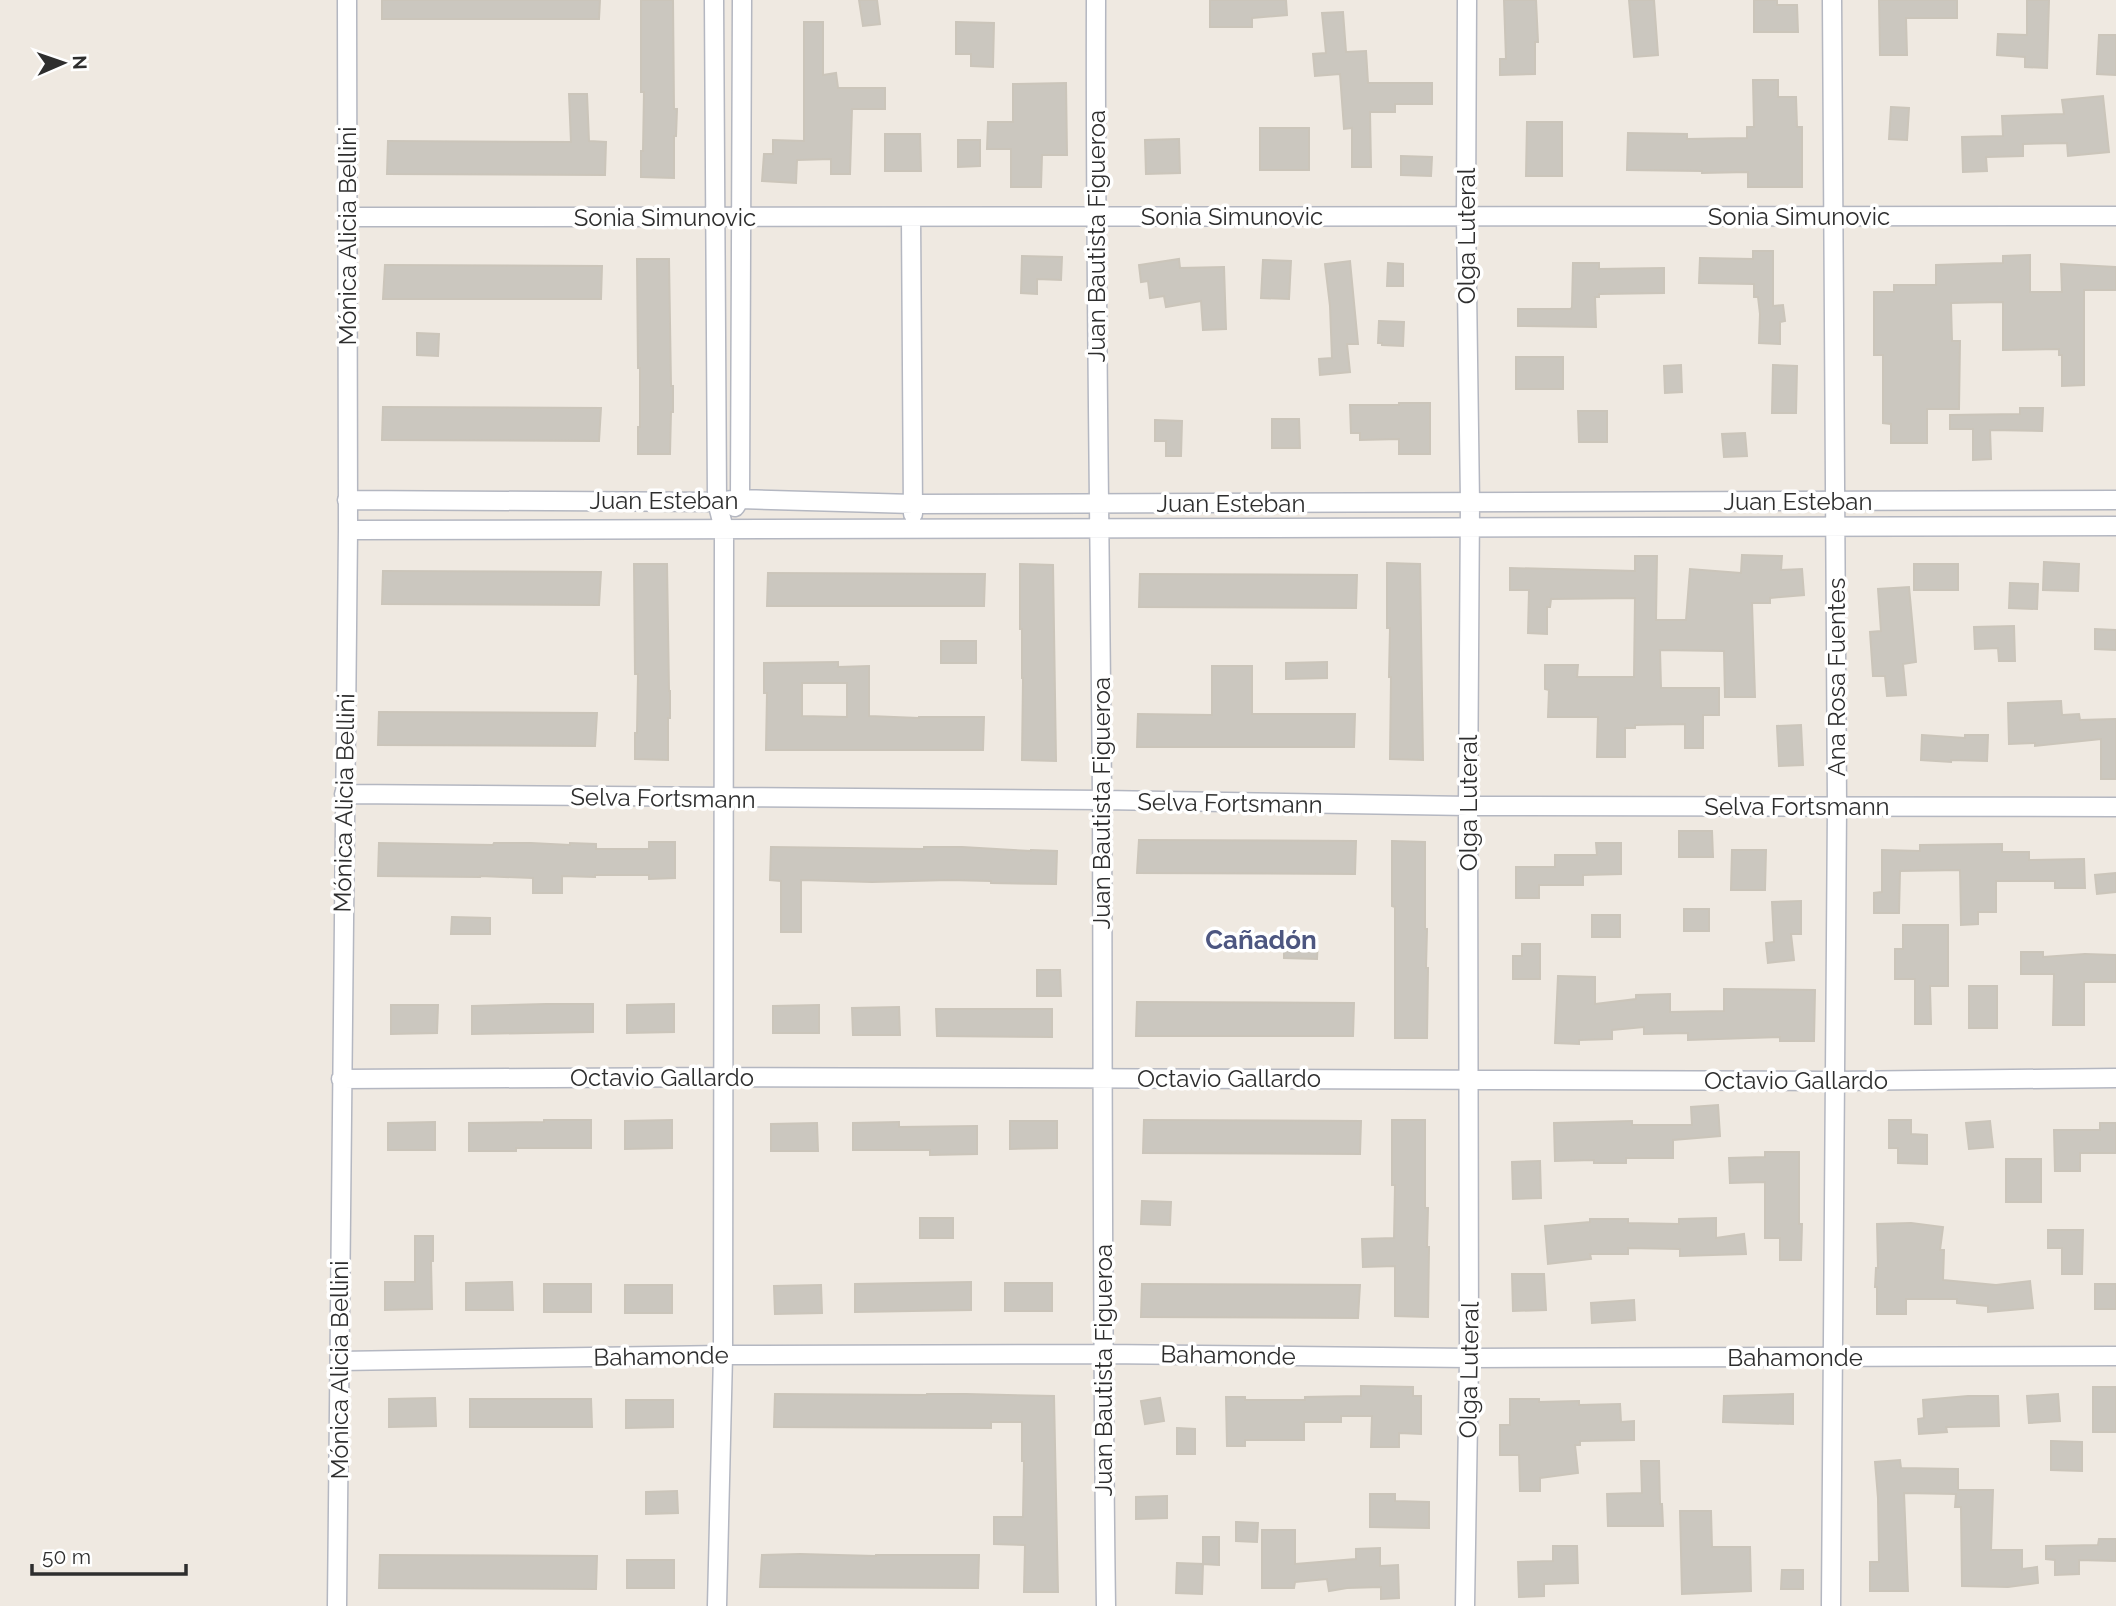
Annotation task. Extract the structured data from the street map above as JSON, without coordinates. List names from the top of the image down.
{
  "streets": {
    "street": [
      "Sonia Simunovic",
      "Mónica Alicia Bellini",
      "Juan Bautista Figueroa",
      "Olga Luteral",
      "Juan Esteban",
      "Ana Rosa Fuentes",
      "Selva Fortsmann",
      "Octavio Gallardo",
      "Bahamonde"
    ]
  },
  "crossings": [
    ["Sonia Simunovic", "Mónica Alicia Bellini"],
    ["Sonia Simunovic", "Juan Bautista Figueroa"],
    ["Sonia Simunovic", "Olga Luteral"],
    ["Sonia Simunovic", "Ana Rosa Fuentes"],
    ["Mónica Alicia Bellini", "Juan Esteban"],
    ["Mónica Alicia Bellini", "Selva Fortsmann"],
    ["Mónica Alicia Bellini", "Octavio Gallardo"],
    ["Mónica Alicia Bellini", "Bahamonde"],
    ["Juan Bautista Figueroa", "Juan Esteban"],
    ["Juan Bautista Figueroa", "Selva Fortsmann"],
    ["Juan Bautista Figueroa", "Octavio Gallardo"],
    ["Juan Bautista Figueroa", "Bahamonde"],
    ["Olga Luteral", "Juan Esteban"],
    ["Olga Luteral", "Selva Fortsmann"],
    ["Olga Luteral", "Octavio Gallardo"],
    ["Olga Luteral", "Bahamonde"],
    ["Juan Esteban", "Ana Rosa Fuentes"],
    ["Ana Rosa Fuentes", "Selva Fortsmann"],
    ["Ana Rosa Fuentes", "Octavio Gallardo"],
    ["Ana Rosa Fuentes", "Bahamonde"]
  ],
  "districts": ["Cañadón"],
  "scale_bar": "50 m",
  "north": "right"
}
